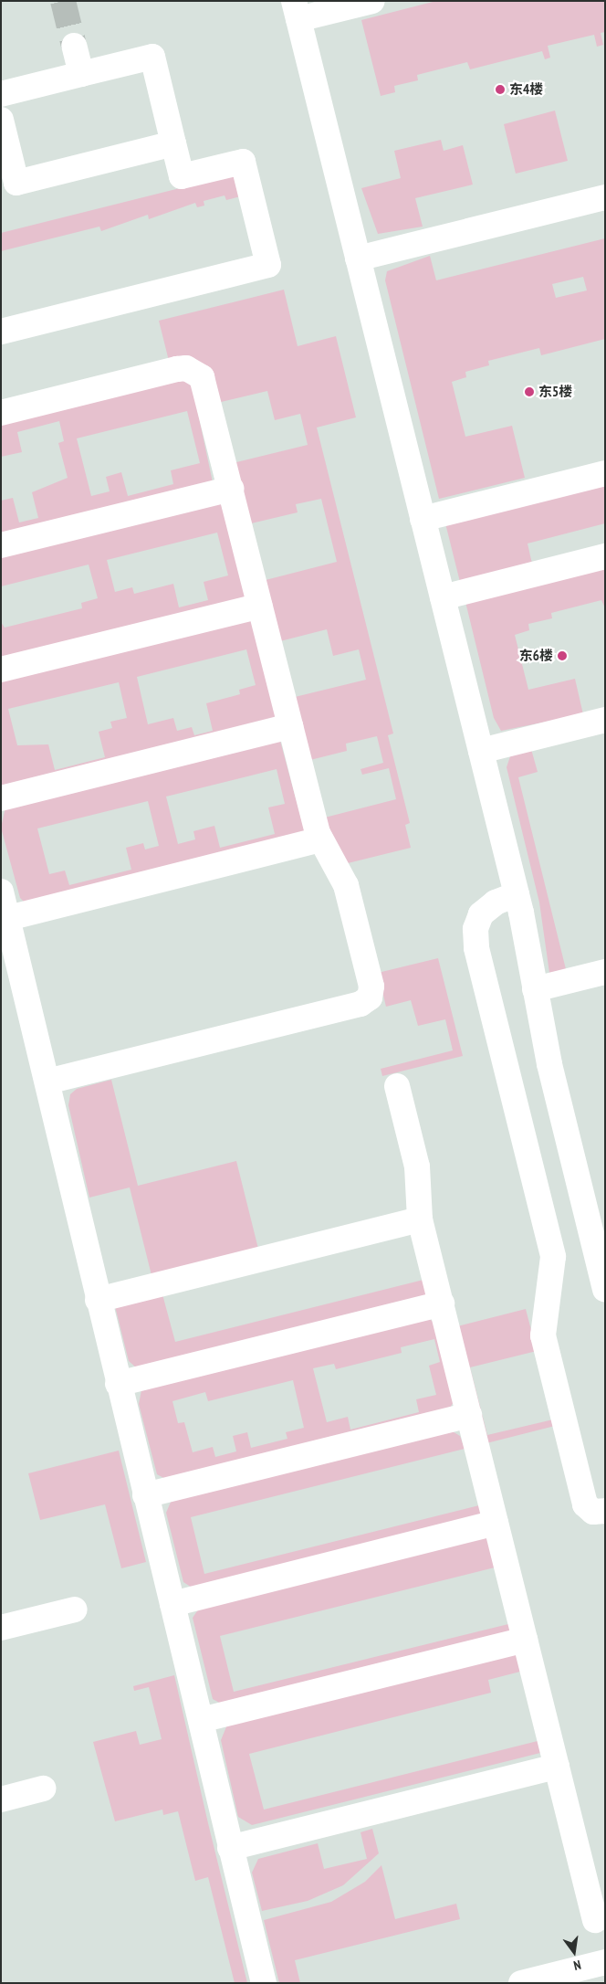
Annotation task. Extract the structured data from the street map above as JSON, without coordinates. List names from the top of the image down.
{
  "places": ["东4楼", "东5楼", "东6楼"],
  "north": "bottom"
}
